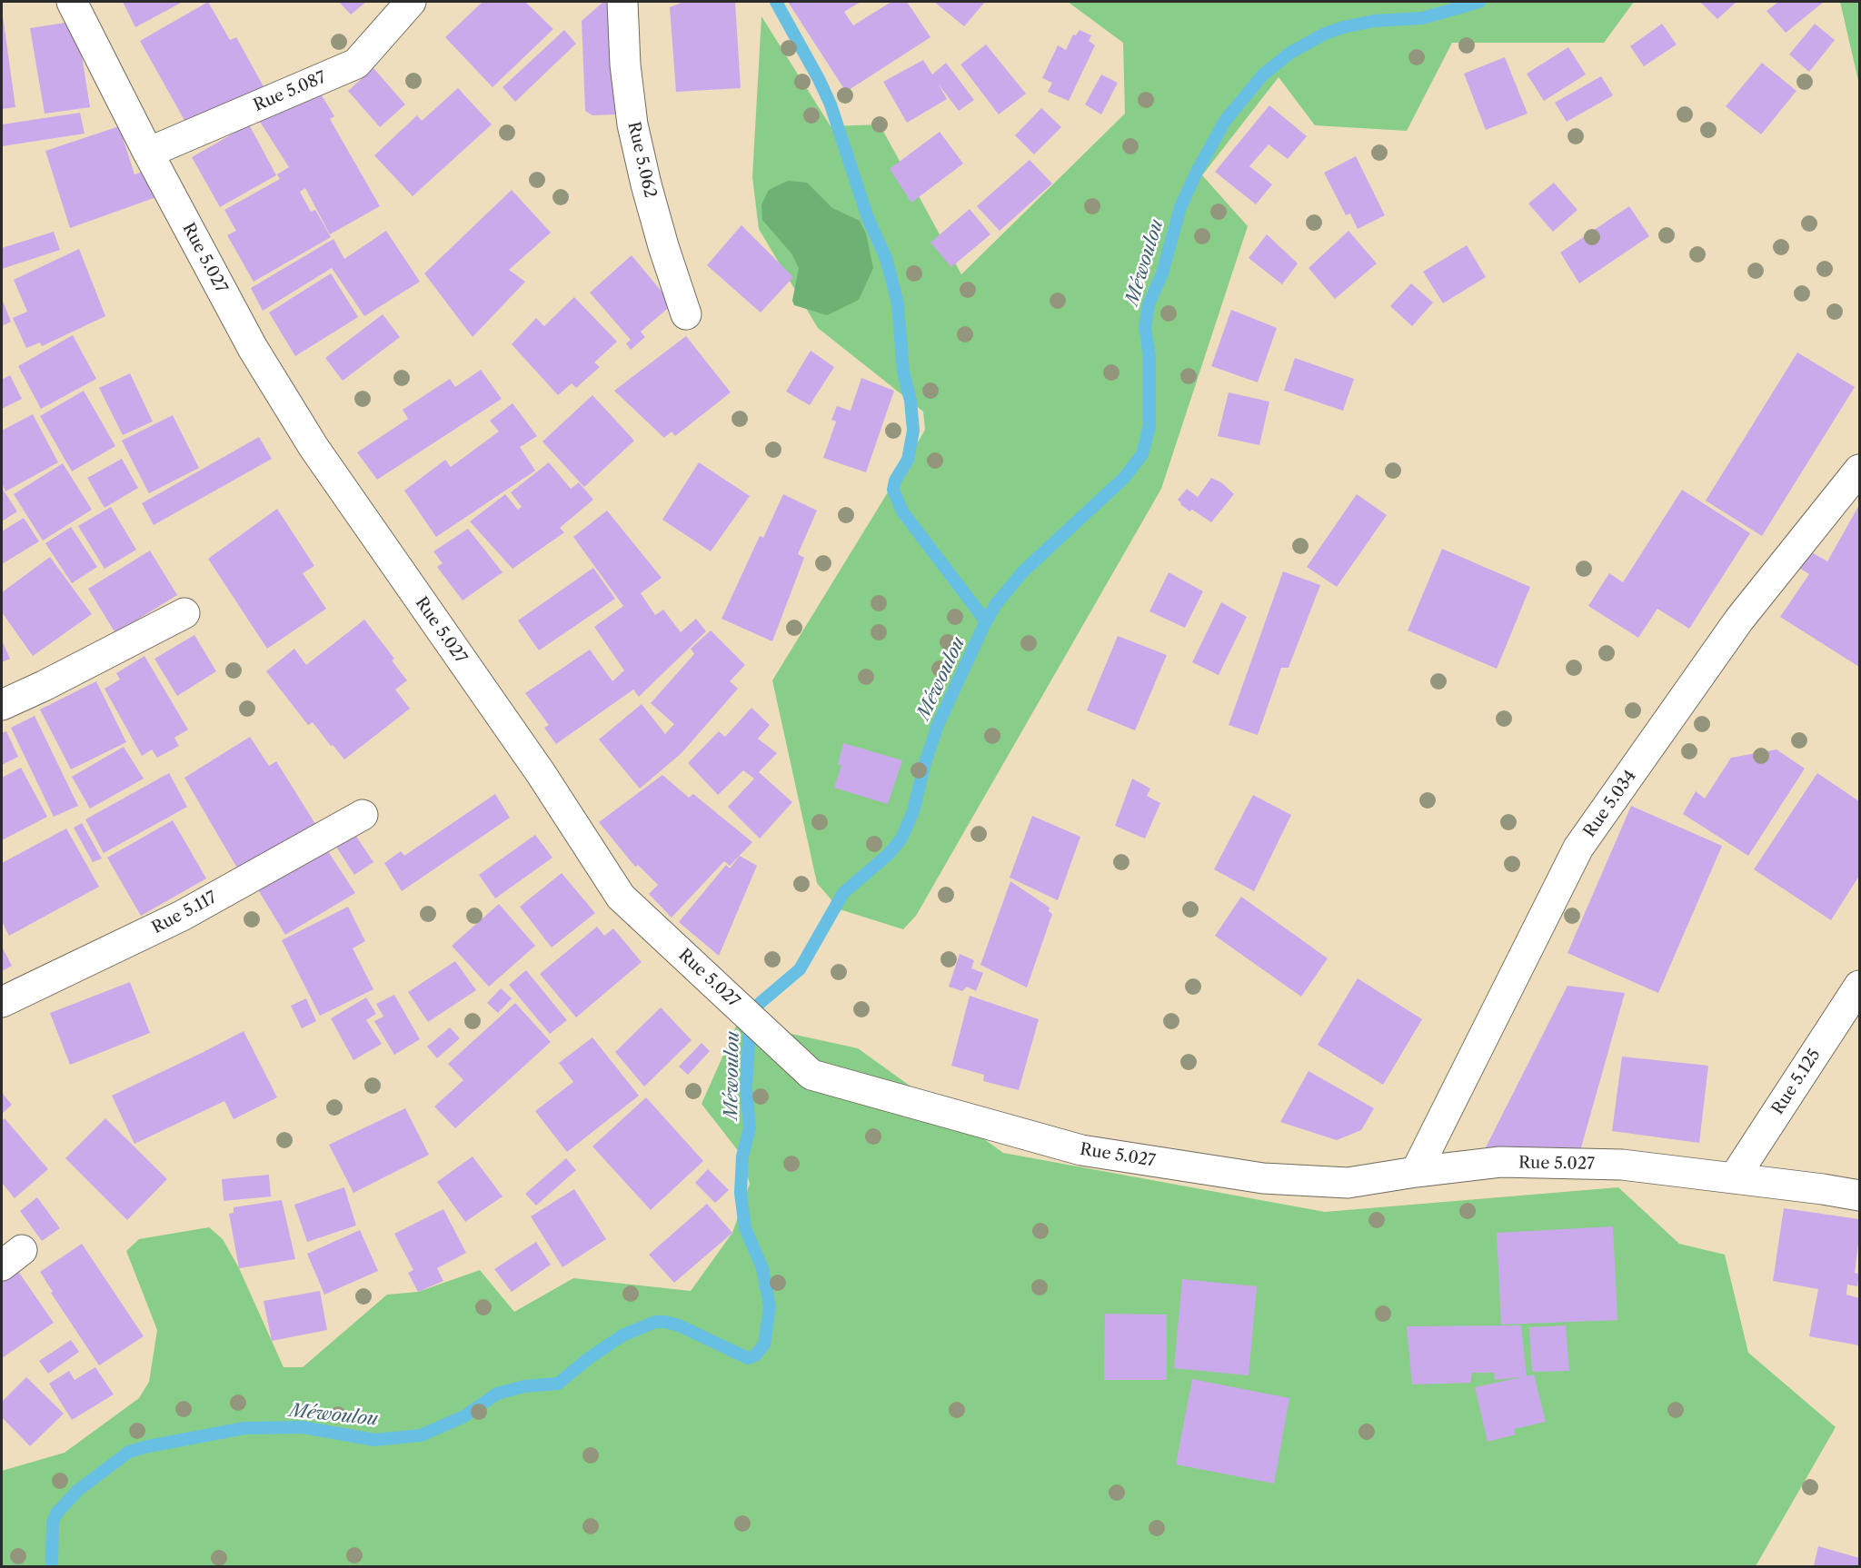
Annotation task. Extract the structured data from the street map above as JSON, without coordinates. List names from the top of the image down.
{
  "streets": {
    "street": [
      "Rue 5.087",
      "Rue 5.062",
      "Rue 5.027",
      "Rue 5.034",
      "Rue 5.117",
      "Rue 5.125"
    ]
  },
  "crossings": [
    ["Rue 5.087", "Rue 5.027"],
    ["Rue 5.027", "Rue 5.034"],
    ["Rue 5.027", "Rue 5.125"]
  ],
  "water": ["Méwoulou"]
}
